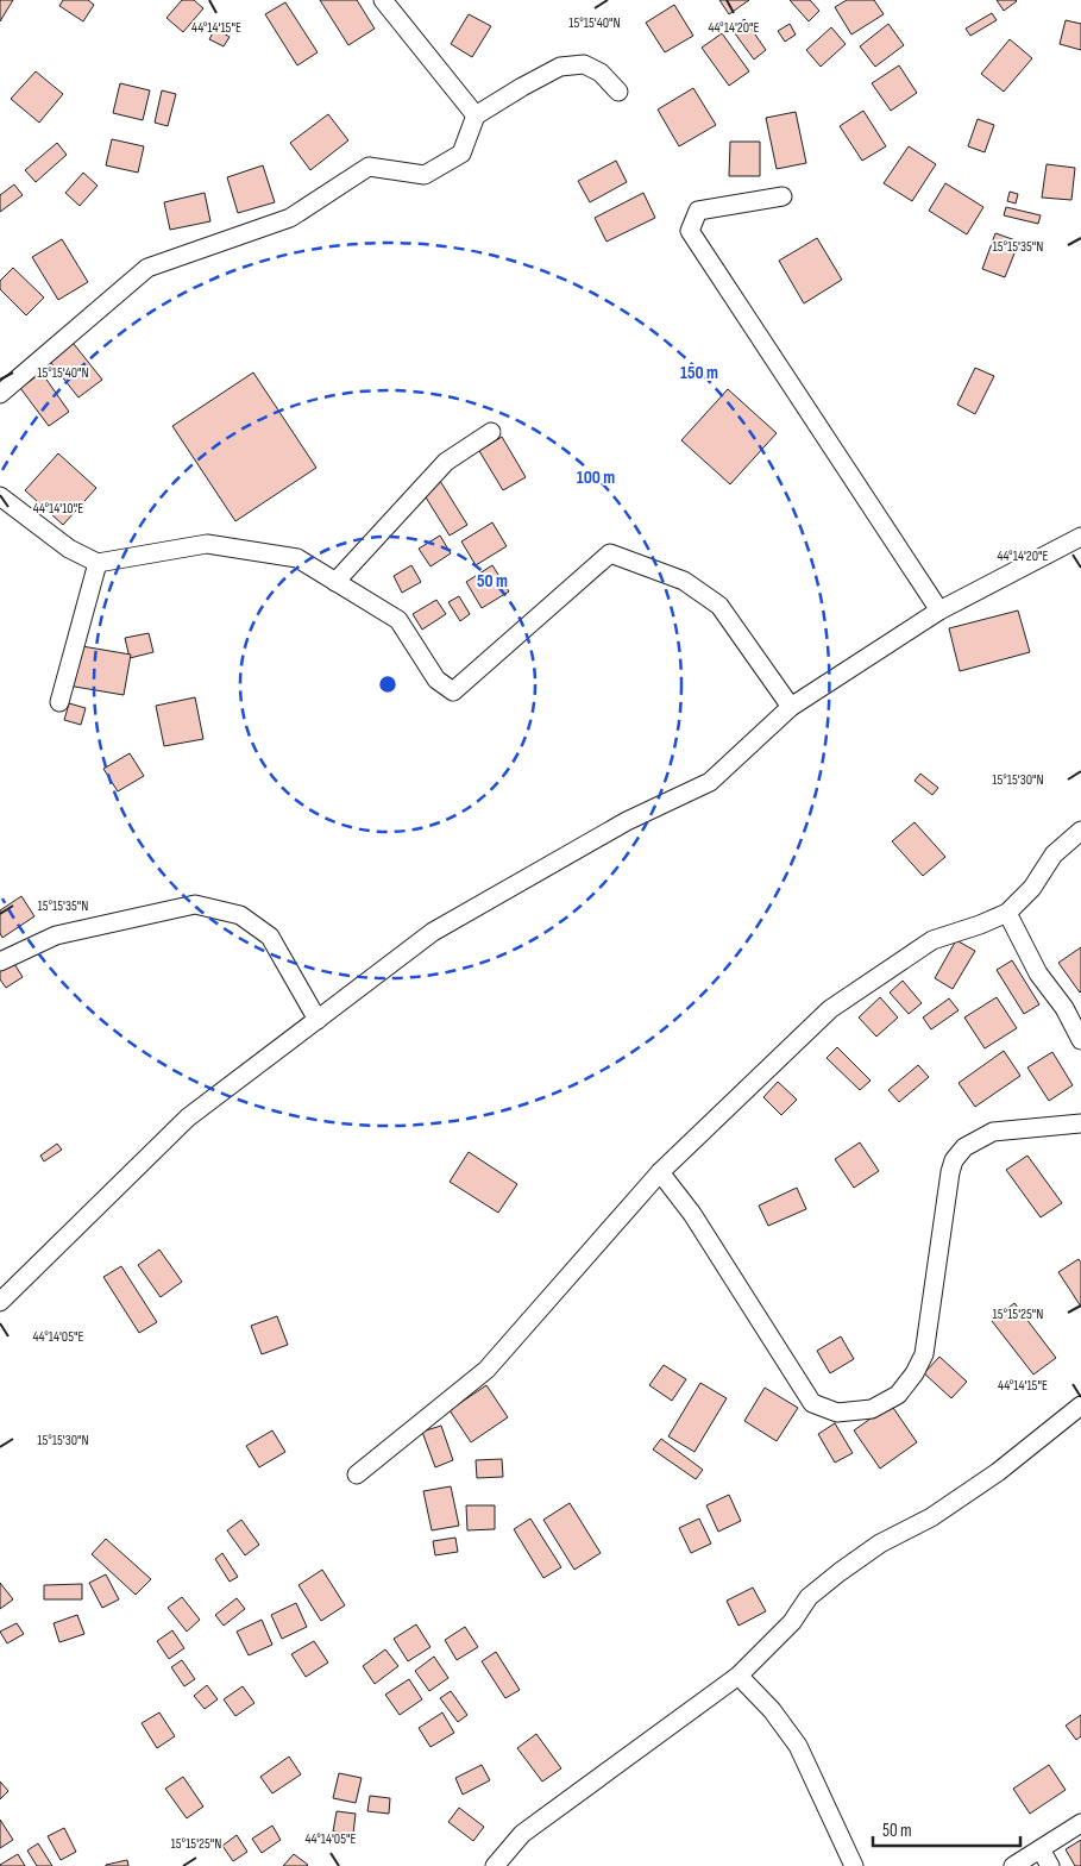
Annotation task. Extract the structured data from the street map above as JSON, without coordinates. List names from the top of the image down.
{
  "scale_bar": "50 m",
  "coordinates": [
    "15°15'40\"N",
    "44°14'15\"E",
    "44°14'20\"E",
    "15°15'35\"N",
    "44°14'10\"E",
    "15°15'30\"N",
    "15°15'25\"N",
    "44°14'05\"E"
  ],
  "rings": ["150 m", "100 m", "50 m"]
}
